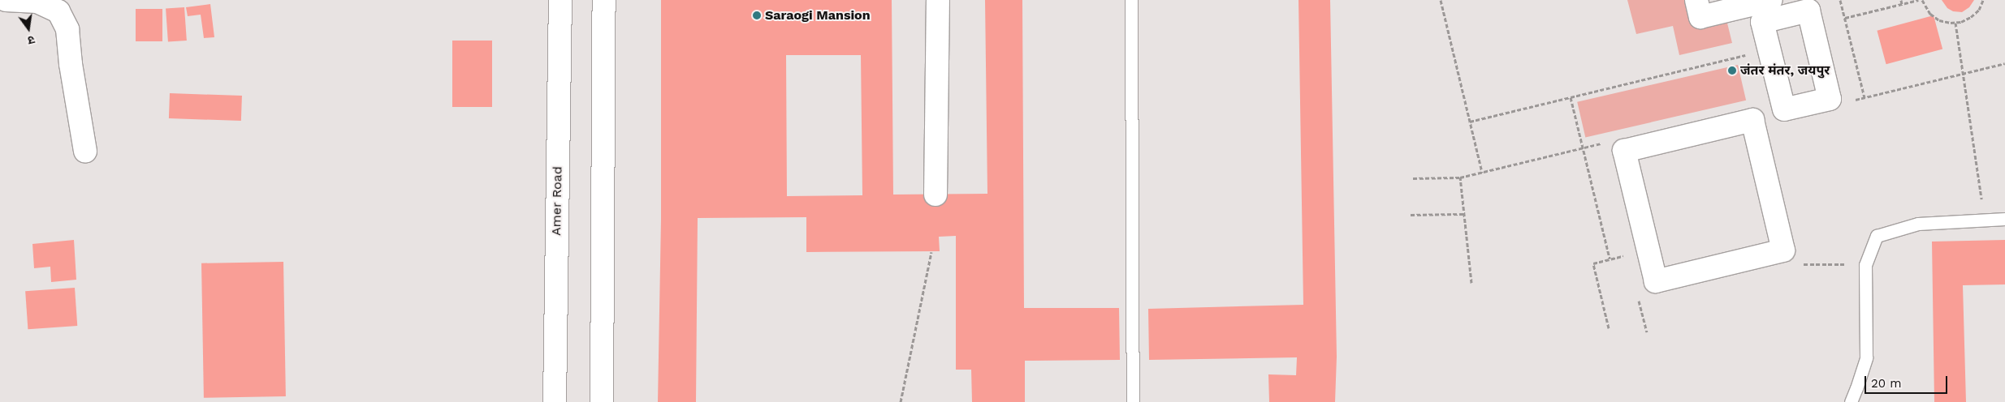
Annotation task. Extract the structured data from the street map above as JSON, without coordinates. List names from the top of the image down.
{
  "streets": {
    "street": ["Amer Road"]
  },
  "places": ["Saraogi Mansion", "जंतर मंतर, जयपुर"],
  "scale_bar": "20 m",
  "north": "bottom"
}
